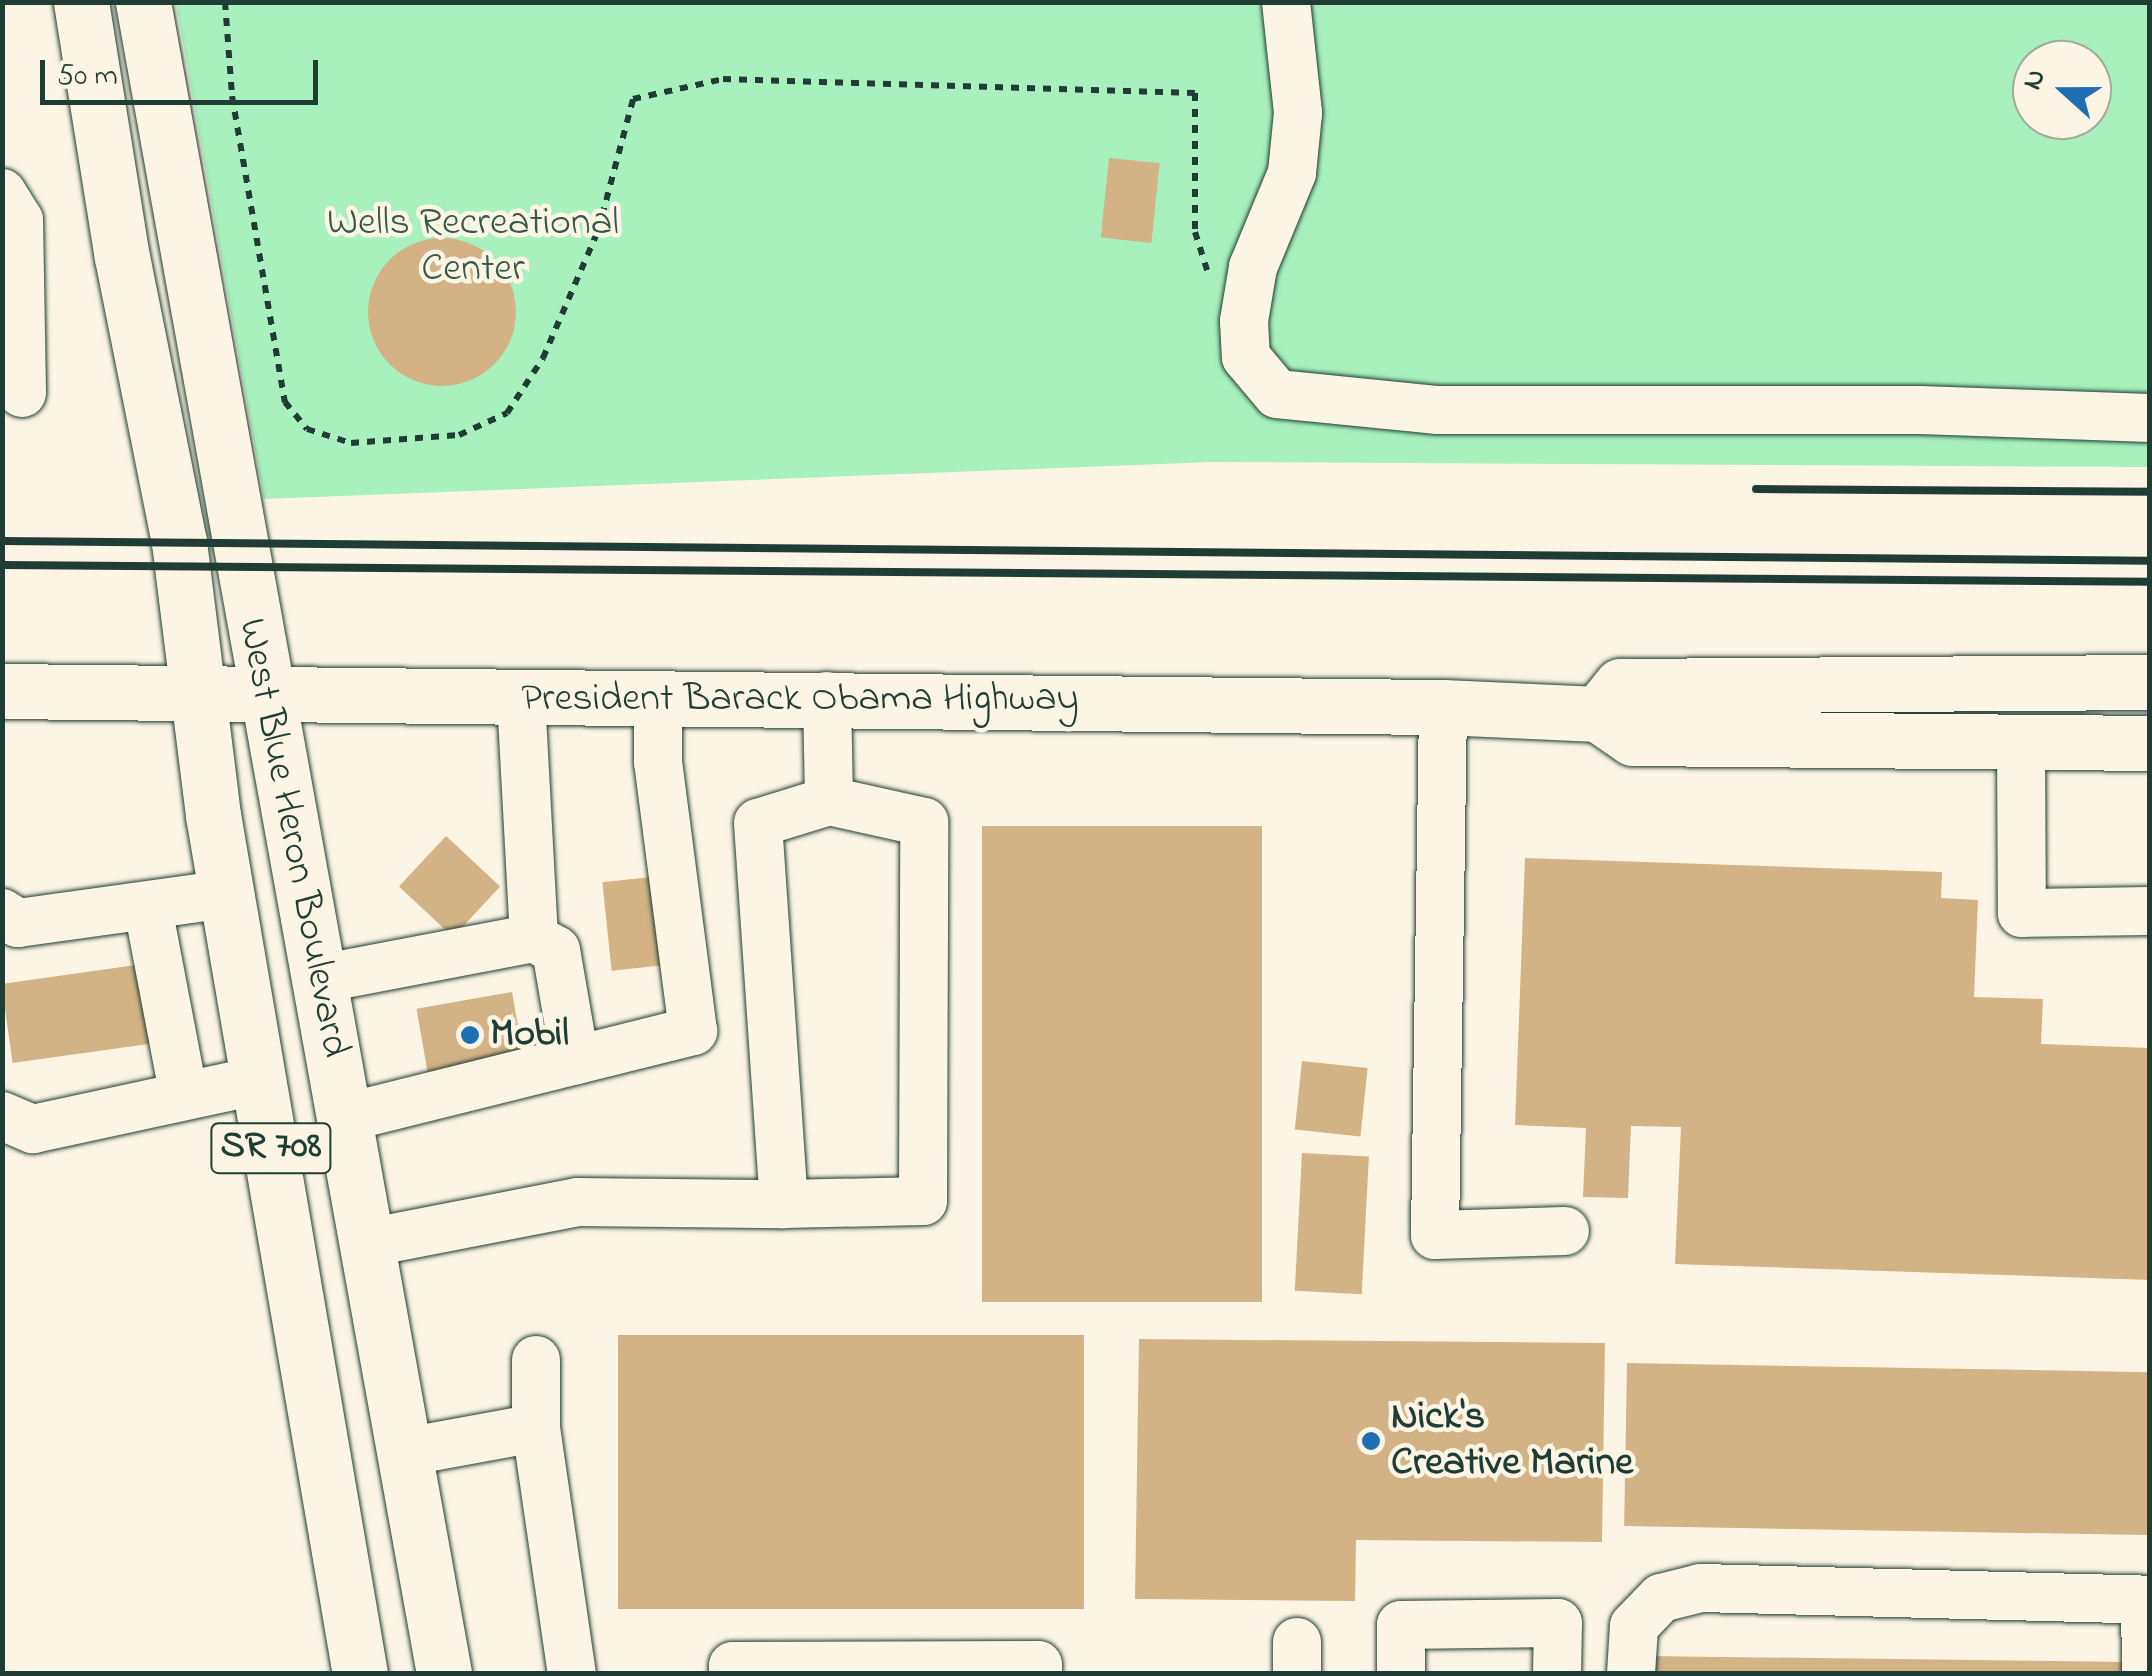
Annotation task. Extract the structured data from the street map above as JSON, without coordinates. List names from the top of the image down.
{
  "streets": {
    "main road": ["President Barack Obama Highway", "West Blue Heron Boulevard", "SR 708"]
  },
  "crossings": [
    ["President Barack Obama Highway", "West Blue Heron Boulevard"]
  ],
  "parks": ["Wells Recreational Center"],
  "places": ["Mobil", "Nick's Creative Marine"],
  "scale_bar": "50 m",
  "north": "left"
}
